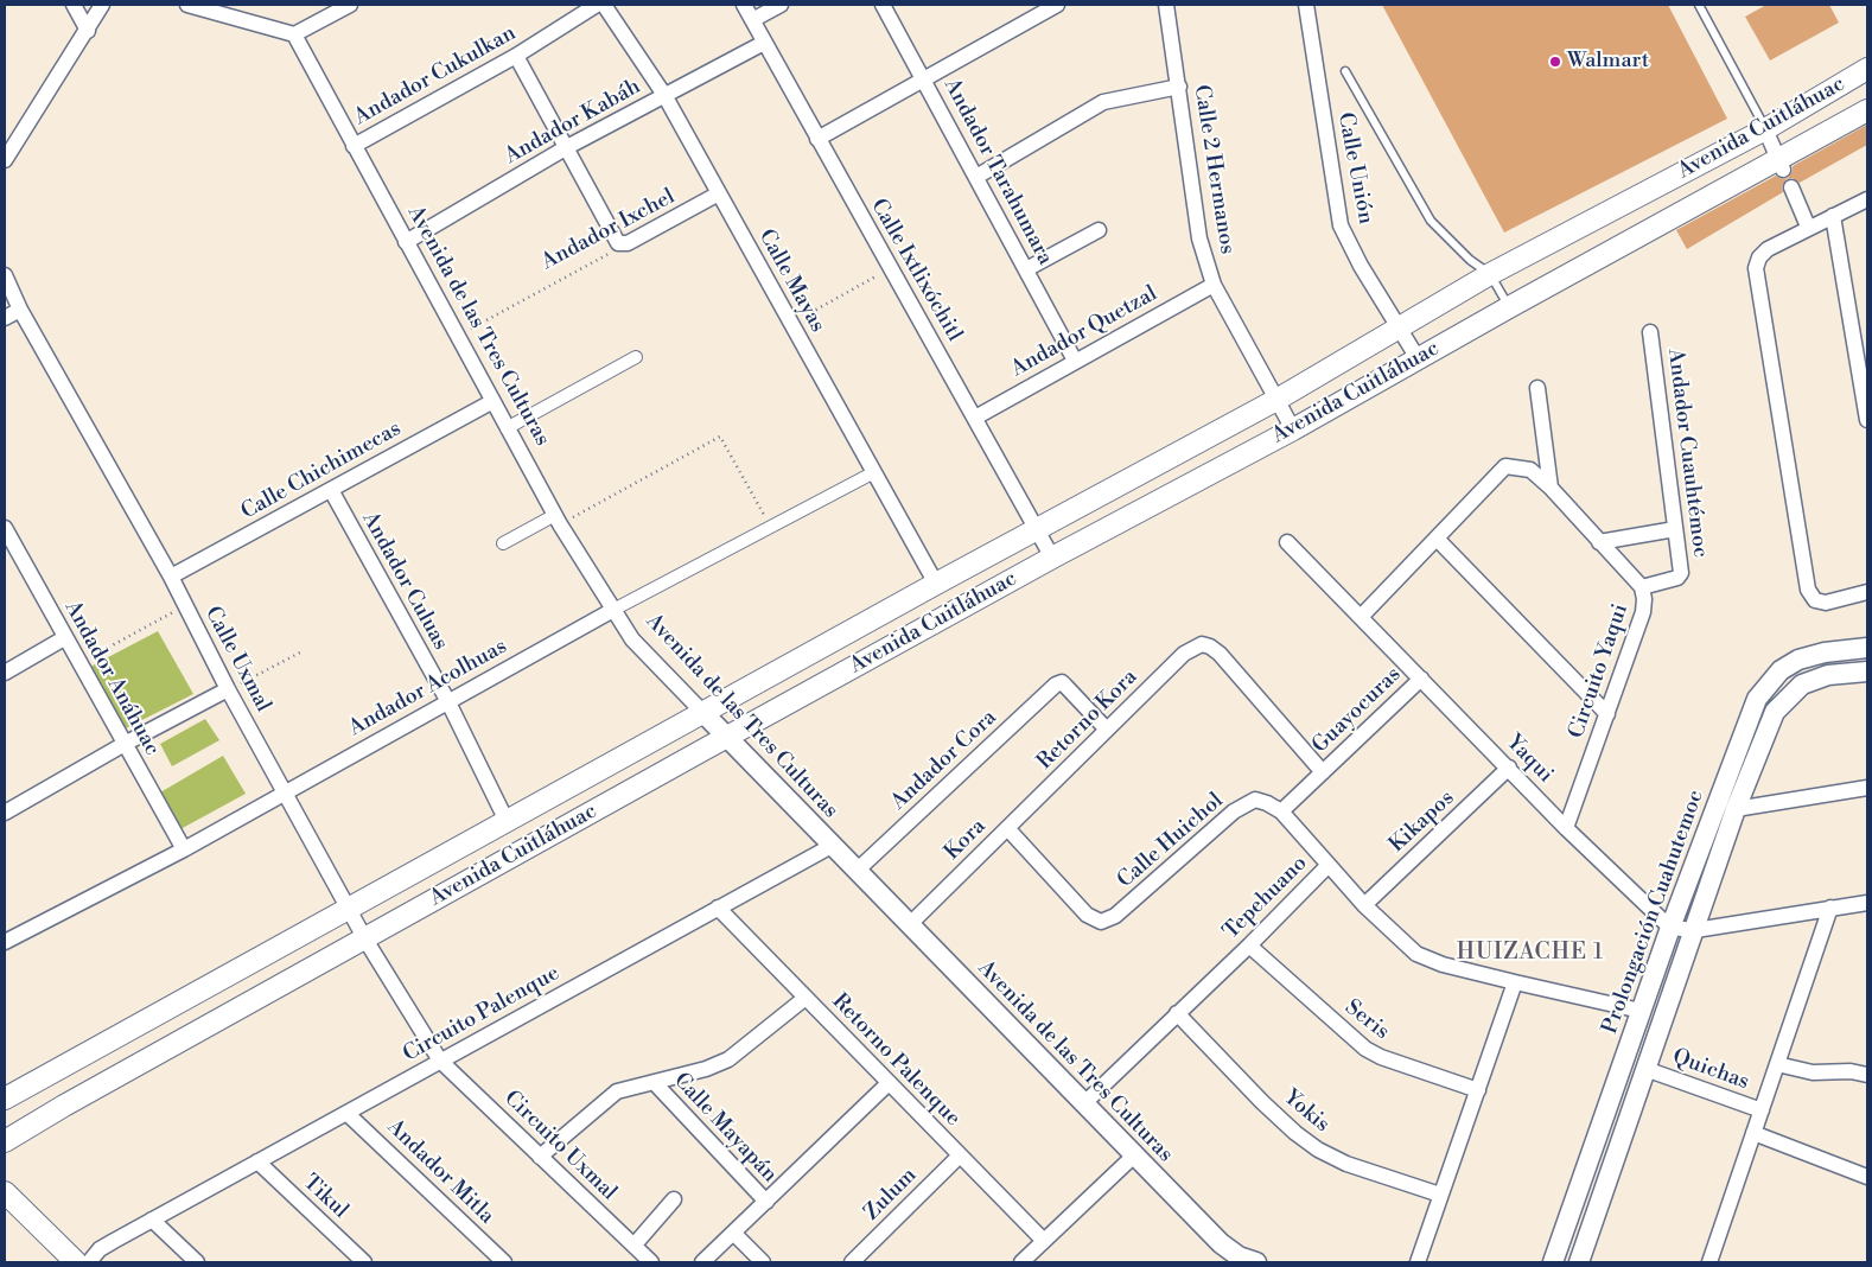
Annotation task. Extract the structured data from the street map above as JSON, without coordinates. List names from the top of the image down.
{
  "streets": {
    "main road": ["Avenida Cuitláhuac"],
    "street": [
      "Andador Cukulkan",
      "Andador Kabáh",
      "Calle Unión",
      "Calle 2 Hermanos",
      "Andador Tarahumara",
      "Andador Ixchel",
      "Calle Ixtlixóchitl",
      "Calle Mayas",
      "Avenida de las Tres Culturas",
      "Andador Quetzal",
      "Andador Cuauhtémoc",
      "Calle Chichimecas",
      "Andador Culuas",
      "Calle Uxmal",
      "Circuito Yaqui",
      "Andador Anáhuac",
      "Andador Acolhuas",
      "Guayocuras",
      "Retorno Kora",
      "Yaqui",
      "Andador Cora",
      "Kikapos",
      "Kora",
      "Calle Huichol",
      "Tepehuano",
      "Prolongación Cuahutemoc",
      "Circuito Palenque",
      "Seris",
      "Retorno Palenque",
      "Quichas",
      "Yokis",
      "Calle Mayapán",
      "Circuito Uxmal",
      "Andador Mitla",
      "Zulum",
      "Tikul"
    ]
  },
  "crossings": [
    ["Andador Cukulkan", "Avenida de las Tres Culturas"],
    ["Andador Kabáh", "Calle Ixtlixóchitl"],
    ["Andador Kabáh", "Calle Mayas"],
    ["Andador Kabáh", "Avenida de las Tres Culturas"],
    ["Avenida Cuitláhuac", "Calle Unión"],
    ["Avenida Cuitláhuac", "Calle 2 Hermanos"],
    ["Avenida Cuitláhuac", "Calle Ixtlixóchitl"],
    ["Avenida Cuitláhuac", "Calle Mayas"],
    ["Avenida Cuitláhuac", "Avenida de las Tres Culturas"],
    ["Avenida Cuitláhuac", "Andador Culuas"],
    ["Avenida Cuitláhuac", "Calle Uxmal"],
    ["Calle 2 Hermanos", "Andador Quetzal"],
    ["Andador Tarahumara", "Andador Quetzal"],
    ["Andador Ixchel", "Calle Mayas"],
    ["Andador Ixchel", "Avenida de las Tres Culturas"],
    ["Calle Ixtlixóchitl", "Andador Quetzal"],
    ["Calle Mayas", "Andador Acolhuas"],
    ["Avenida de las Tres Culturas", "Calle Chichimecas"],
    ["Avenida de las Tres Culturas", "Andador Acolhuas"],
    ["Avenida de las Tres Culturas", "Andador Cora"],
    ["Avenida de las Tres Culturas", "Kora"],
    ["Avenida de las Tres Culturas", "Tepehuano"],
    ["Avenida de las Tres Culturas", "Circuito Palenque"],
    ["Andador Cuauhtémoc", "Circuito Yaqui"],
    ["Calle Chichimecas", "Andador Culuas"],
    ["Calle Chichimecas", "Calle Uxmal"],
    ["Andador Culuas", "Andador Acolhuas"],
    ["Calle Uxmal", "Andador Acolhuas"],
    ["Calle Uxmal", "Circuito Palenque"],
    ["Calle Uxmal", "Circuito Uxmal"],
    ["Circuito Yaqui", "Yaqui"],
    ["Andador Anáhuac", "Andador Acolhuas"],
    ["Guayocuras", "Retorno Kora"],
    ["Guayocuras", "Yaqui"],
    ["Retorno Kora", "Andador Cora"],
    ["Retorno Kora", "Kora"],
    ["Yaqui", "Kikapos"],
    ["Yaqui", "Prolongación Cuahutemoc"],
    ["Kikapos", "Tepehuano"],
    ["Kora", "Calle Huichol"],
    ["Tepehuano", "Prolongación Cuahutemoc"],
    ["Tepehuano", "Seris"],
    ["Tepehuano", "Yokis"],
    ["Prolongación Cuahutemoc", "Quichas"],
    ["Circuito Palenque", "Retorno Palenque"],
    ["Circuito Palenque", "Circuito Uxmal"],
    ["Circuito Palenque", "Andador Mitla"],
    ["Circuito Palenque", "Tikul"],
    ["Retorno Palenque", "Zulum"]
  ],
  "districts": ["HUIZACHE 1"],
  "places": ["Walmart"]
}
